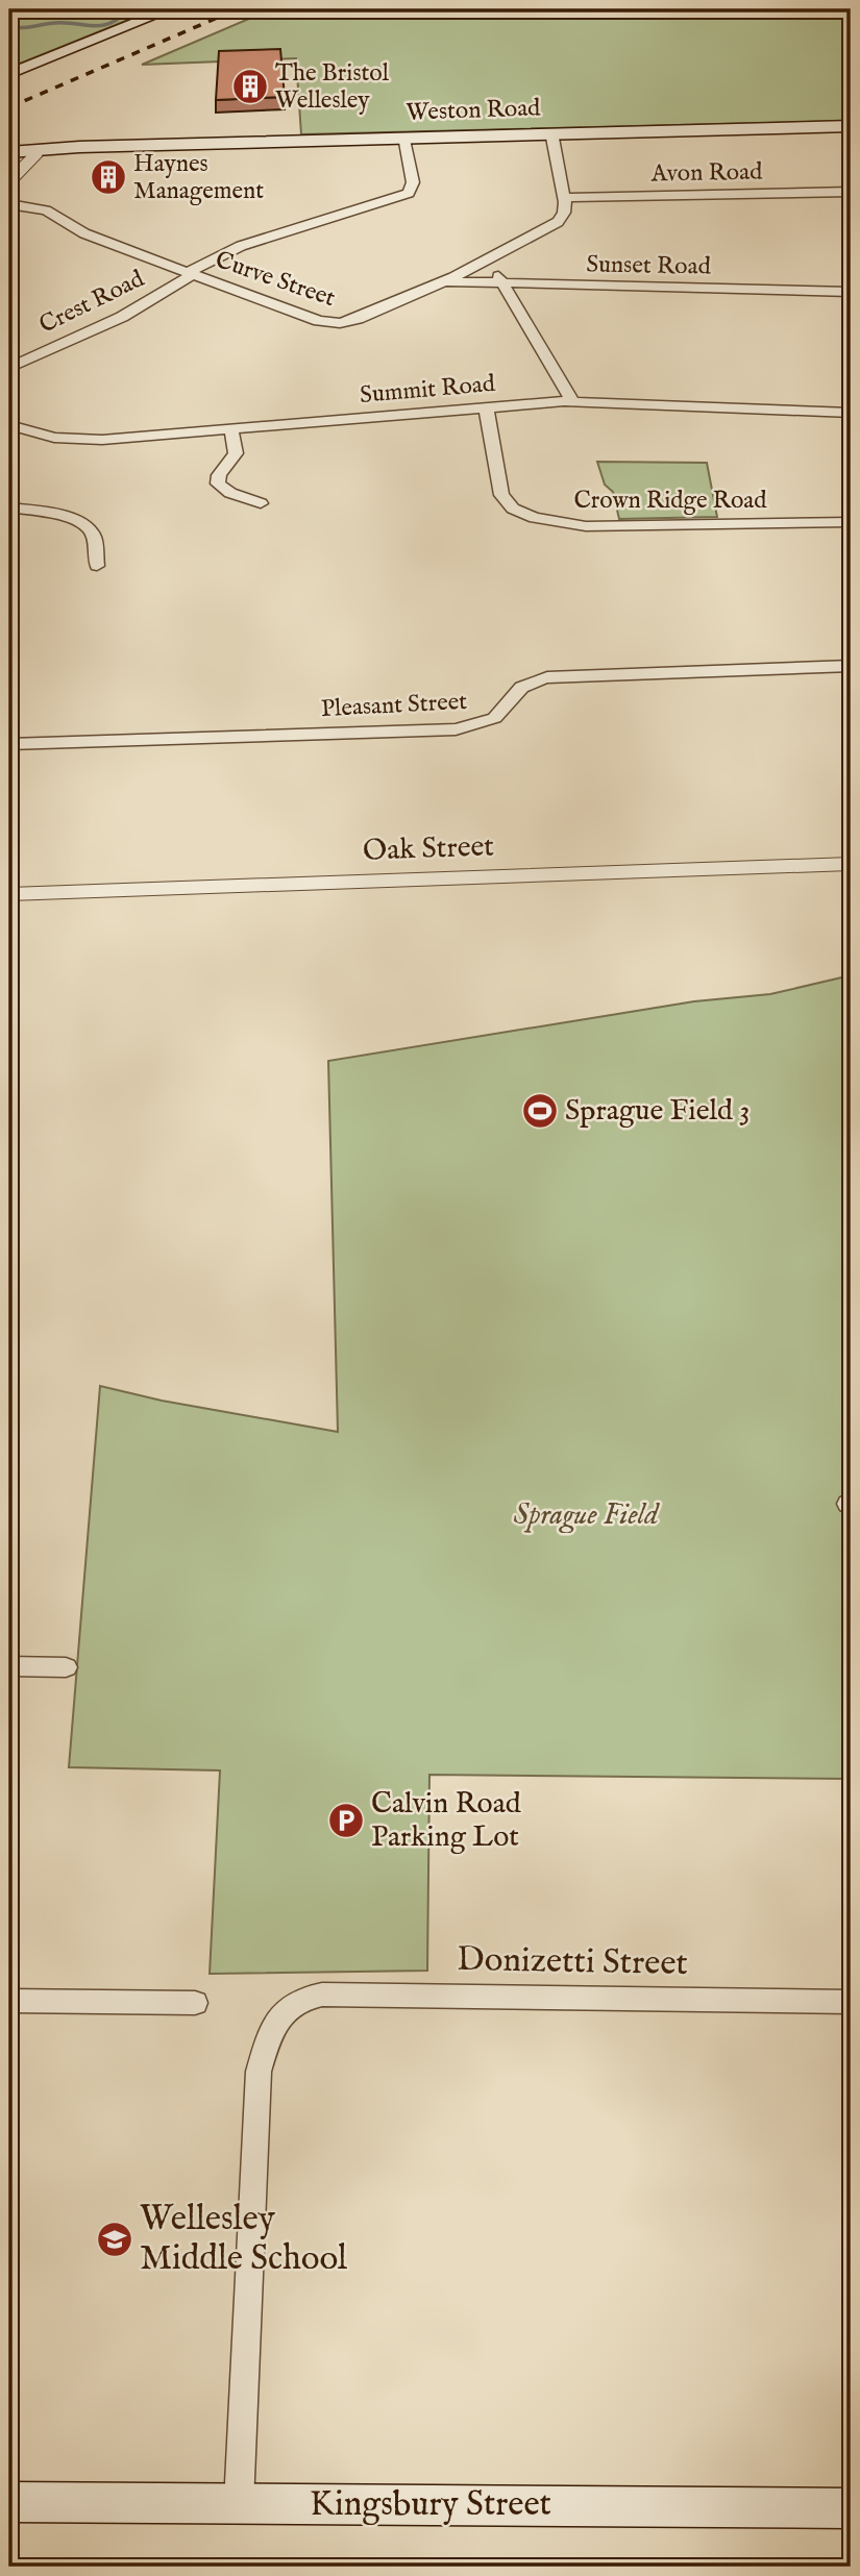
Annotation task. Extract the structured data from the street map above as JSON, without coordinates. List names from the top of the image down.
{
  "streets": {
    "main road": ["Weston Road", "Kingsbury Street"],
    "street": [
      "Avon Road",
      "Sunset Road",
      "Curve Street",
      "Crest Road",
      "Summit Road",
      "Crown Ridge Road",
      "Pleasant Street",
      "Oak Street",
      "Donizetti Street"
    ]
  },
  "crossings": [
    ["Weston Road", "Crest Road"],
    ["Avon Road", "Curve Street"],
    ["Sunset Road", "Curve Street"],
    ["Curve Street", "Crest Road"],
    ["Summit Road", "Crown Ridge Road"],
    ["Donizetti Street", "Kingsbury Street"]
  ],
  "parks": ["Sprague Field"],
  "places": {
    "building": ["The Bristol Wellesley", "Haynes Management"],
    "sports": ["Sprague Field 3"],
    "parking": ["Calvin Road Parking Lot"],
    "school or university": ["Wellesley Middle School"]
  }
}
